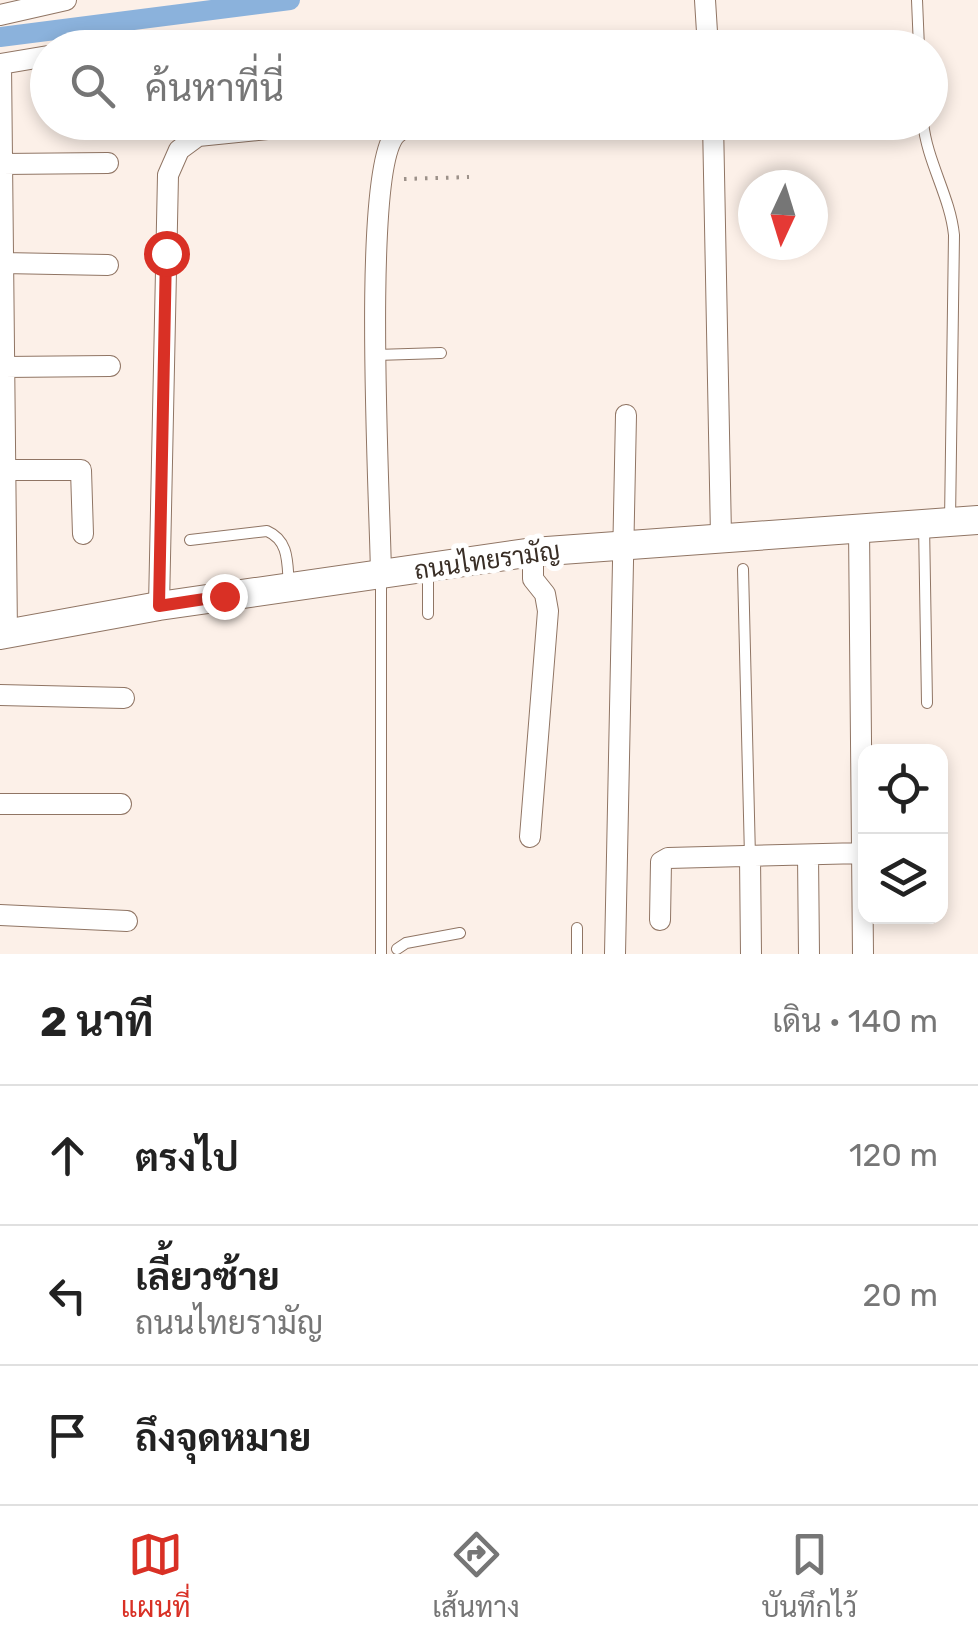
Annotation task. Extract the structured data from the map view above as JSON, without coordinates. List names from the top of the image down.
{
  "streets": {
    "street": ["ถนนไทยรามัญ"]
  },
  "north": "bottom",
  "page": {
    "search": "ค้นหาที่นี่",
    "heading": ["2 นาที", "เดิน · 140 m"],
    "list": [
      ["ตรงไป", "120 m"],
      ["เลี้ยวซ้าย", "ถนนไทยรามัญ", "20 m"],
      "ถึงจุดหมาย"
    ],
    "nav": ["แผนที่", "เส้นทาง", "บันทึกไว้"]
  }
}
